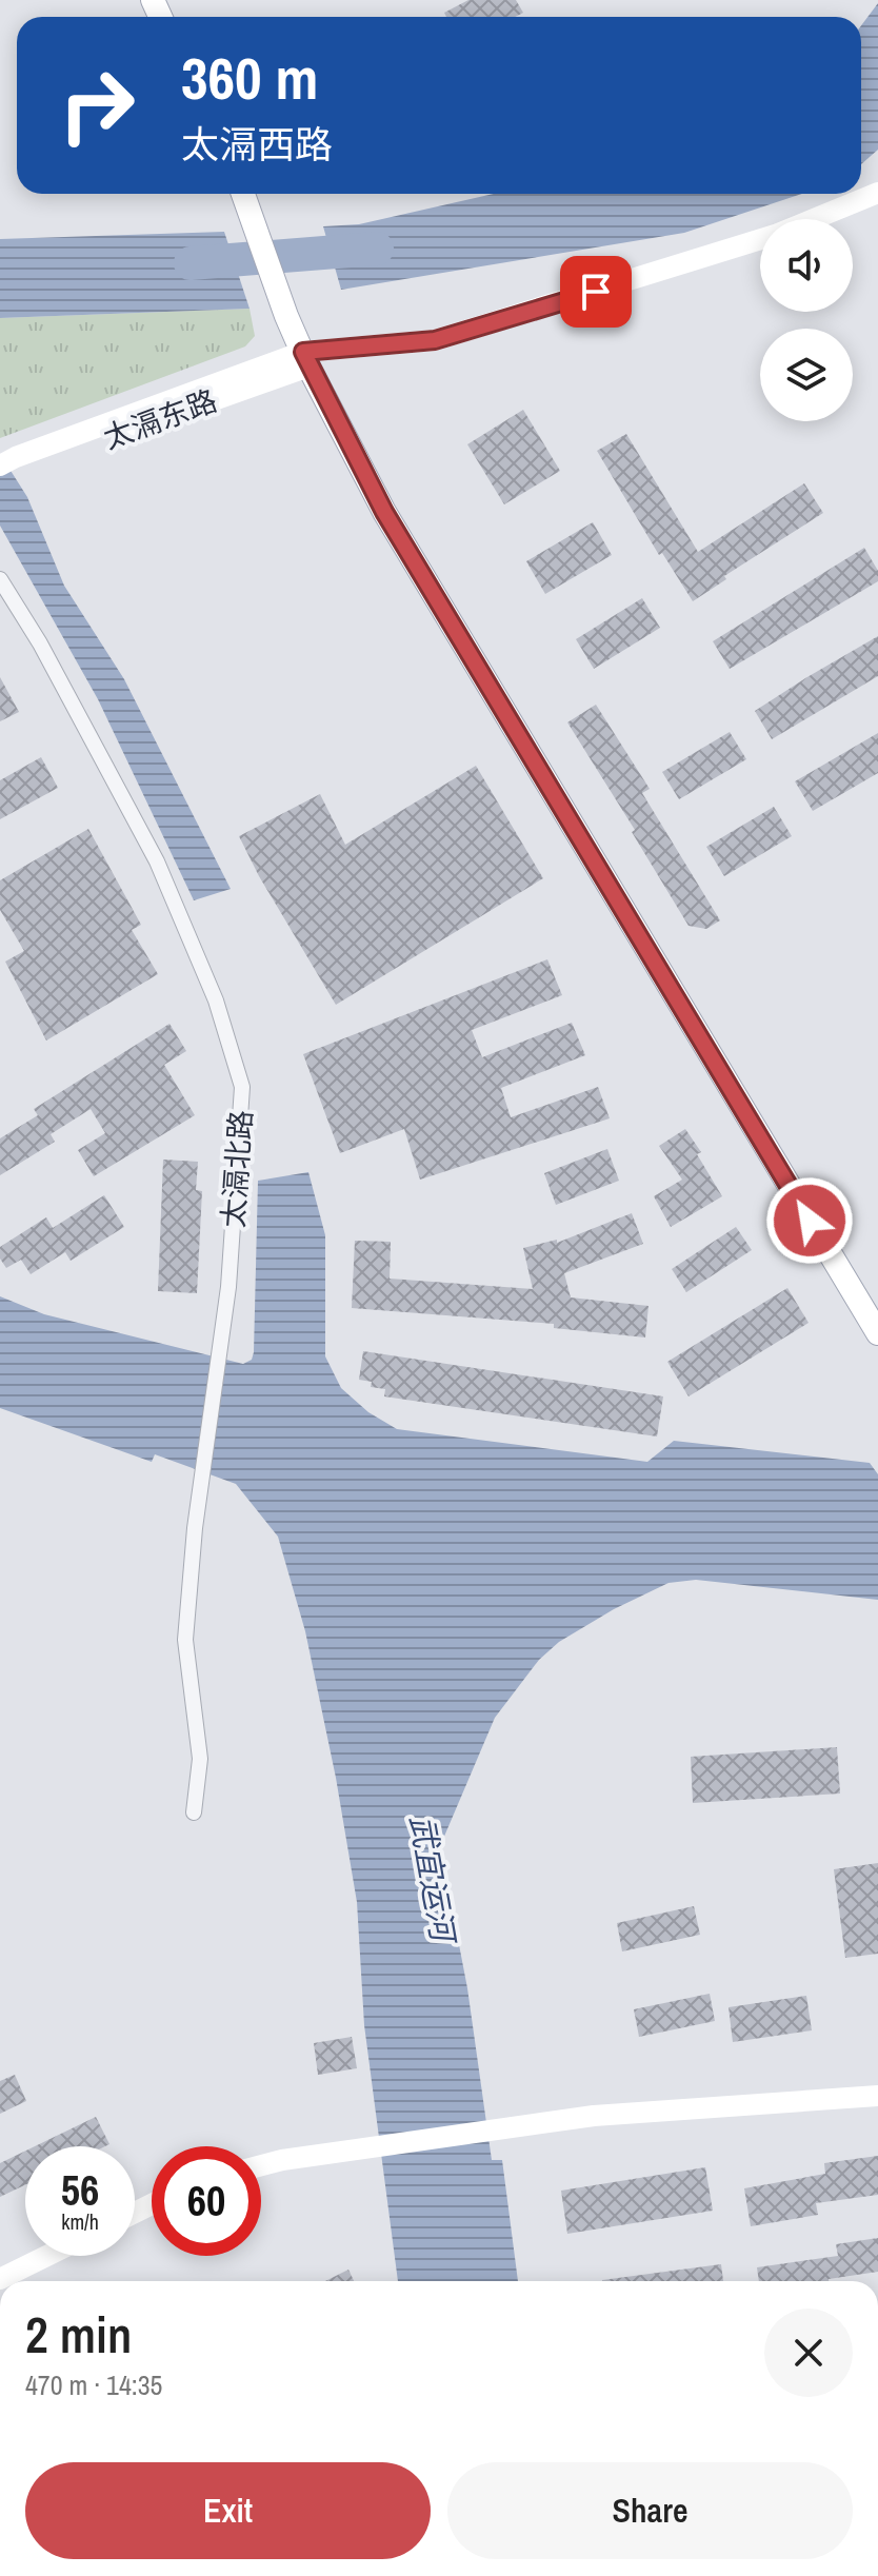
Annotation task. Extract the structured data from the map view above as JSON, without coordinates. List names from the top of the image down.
{
  "streets": {
    "main road": ["太滆东路"],
    "street": ["太滆北路"]
  },
  "water": ["武宜运河"],
  "page": {
    "turn": ["360 m", "太滆西路"],
    "speed": "56 km/h",
    "limit": "60",
    "heading": ["2 min", "470 m · 14:35"],
    "buttons": ["Exit", "Share"]
  }
}
